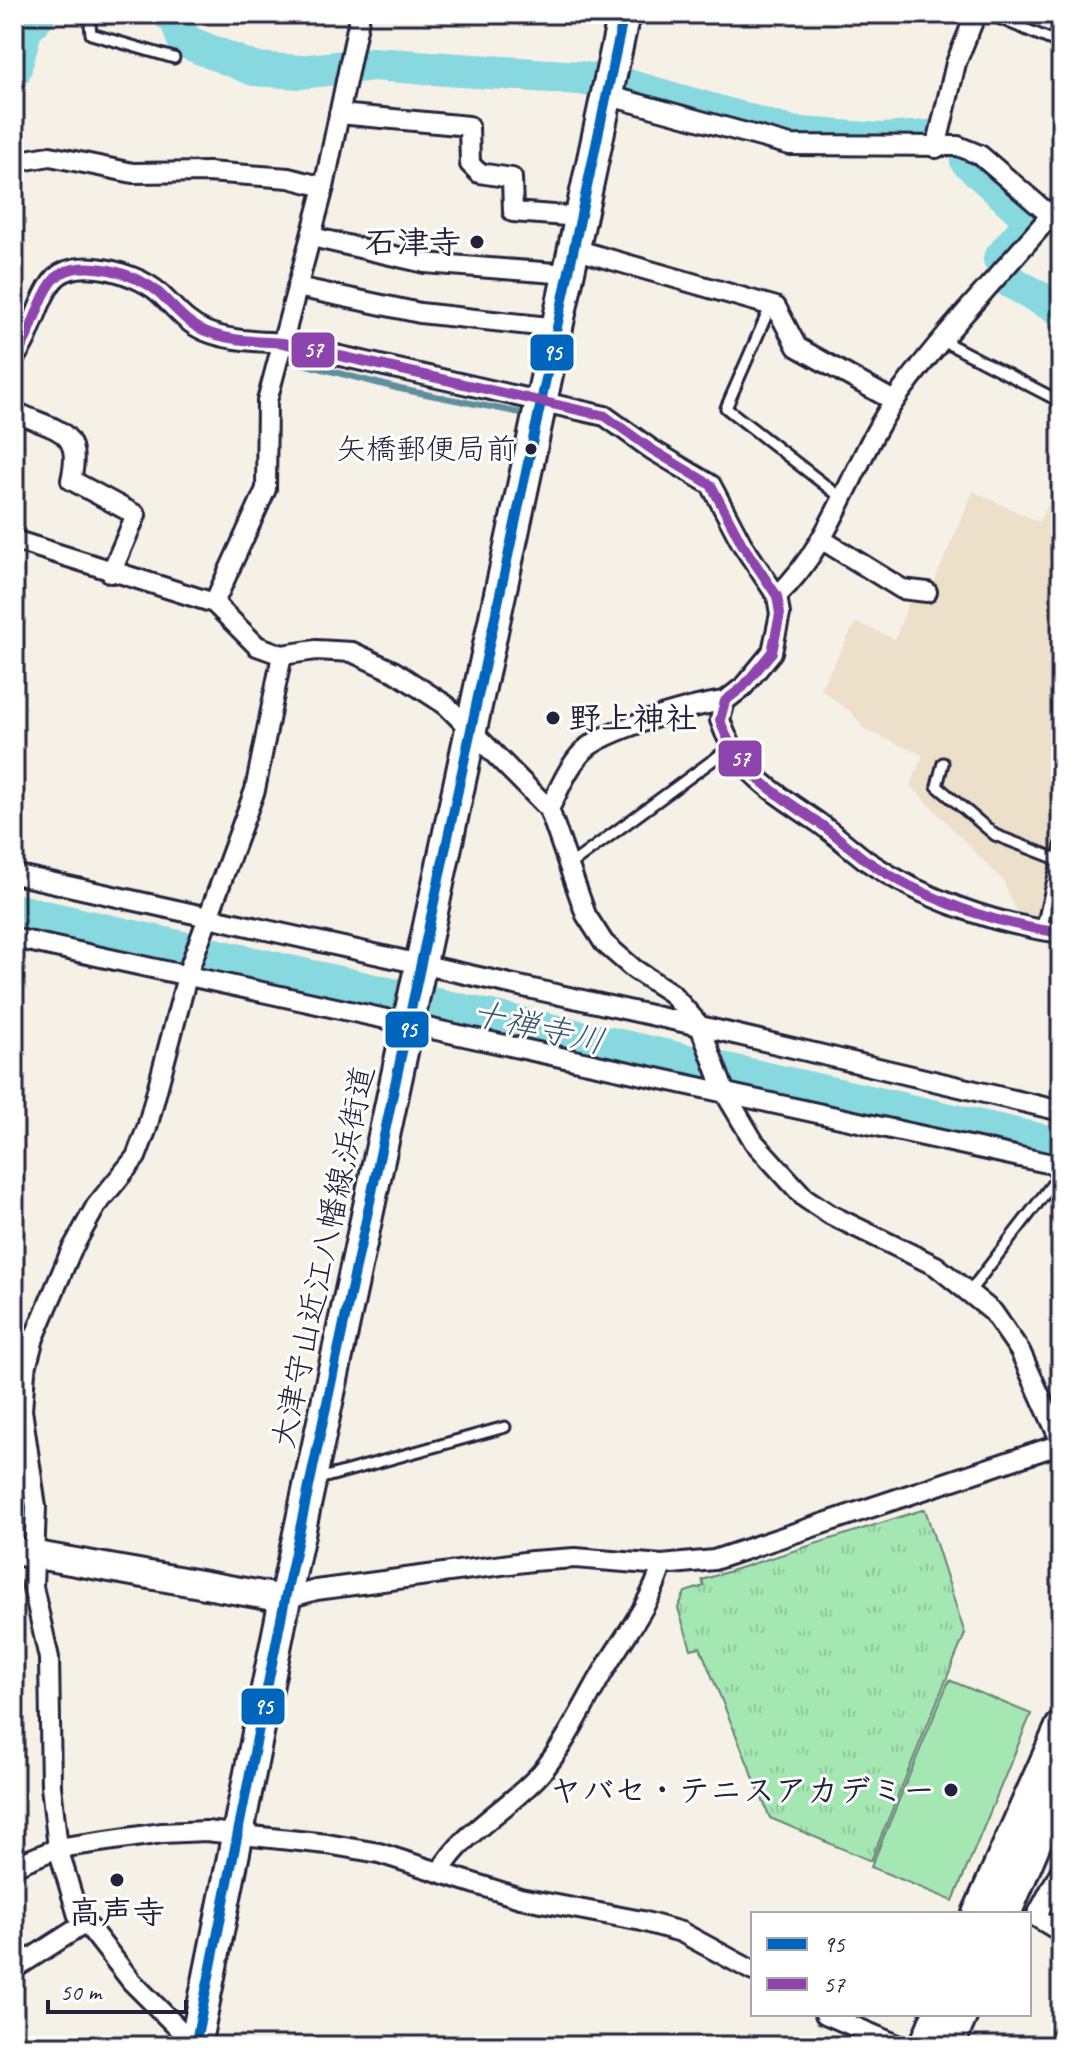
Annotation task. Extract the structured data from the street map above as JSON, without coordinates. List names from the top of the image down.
{
  "streets": {
    "main road": ["大津守山近江八幡線;浜街道"]
  },
  "water": ["十禅寺川"],
  "places": [
    "石津寺",
    "矢橋郵便局前",
    "野上神社",
    "ヤバセ・テニスアカデミー",
    "高声寺"
  ],
  "lines": ["transit line 95", "transit line 57"],
  "legend": ["95", "57"],
  "scale_bar": "50 m"
}
